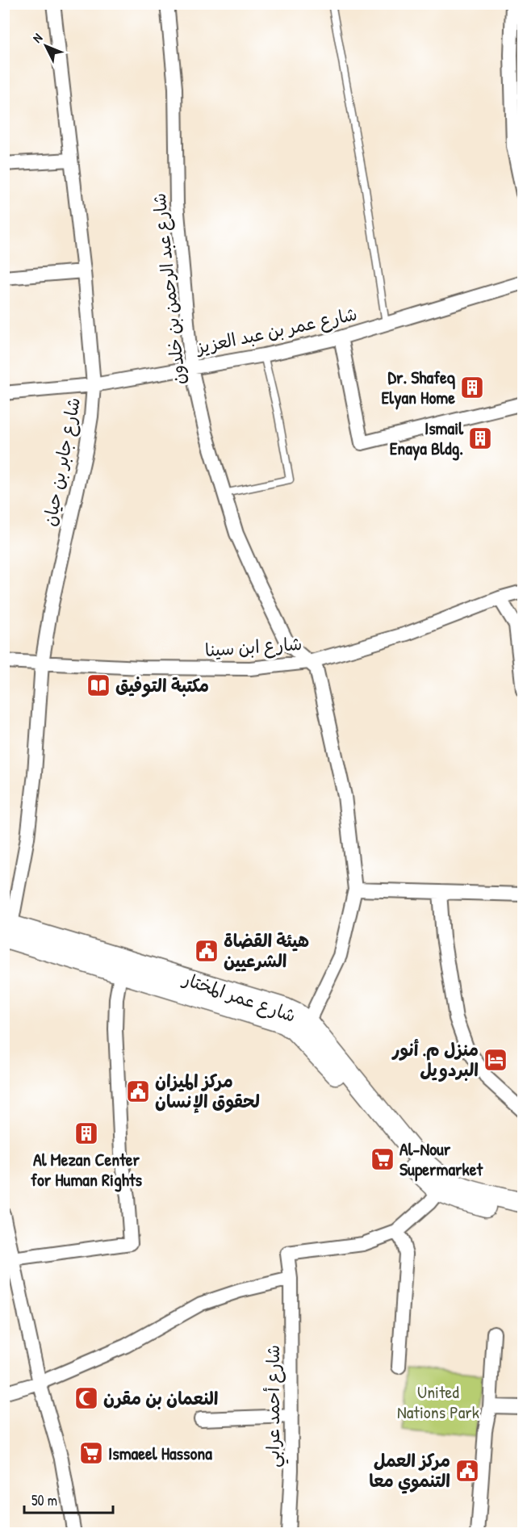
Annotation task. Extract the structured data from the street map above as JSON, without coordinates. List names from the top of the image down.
{
  "streets": {
    "main road": ["شارع عمر المختار"],
    "street": [
      "شارع عبد الرحمن بن خلدون",
      "شارع عمر بن عبد العزيز",
      "شارع جابر بن حيان",
      "شارع ابن سينا",
      "شارع أحمد عرابي"
    ]
  },
  "crossings": [
    ["شارع عبد الرحمن بن خلدون", "شارع عمر بن عبد العزيز"],
    ["شارع عبد الرحمن بن خلدون", "شارع ابن سينا"],
    ["شارع عبد الرحمن بن خلدون", "شارع عمر المختار"],
    ["شارع عمر بن عبد العزيز", "شارع جابر بن حيان"],
    ["شارع جابر بن حيان", "شارع ابن سينا"],
    ["شارع جابر بن حيان", "شارع عمر المختار"]
  ],
  "parks": ["United Nations Park"],
  "places": {
    "building": ["Dr. Shafeq Elyan Home", "Ismail Enaya Bldg.", "Al Mezan Center for Human Rights"],
    "library": ["مكتبة التوفيق"],
    "public building": ["هيئة القضاة الشرعيين", "مركز الميزان لحقوق الإنسان", "مركز العمل التنموي معا"],
    "hotel": ["منزل م. أنور البردويل"],
    "supermarket": ["Al-Nour Supermarket", "Ismaeel Hassona"],
    "mosque": ["النعمان بن مقرن"]
  },
  "scale_bar": "50 m",
  "north": "top left"
}
